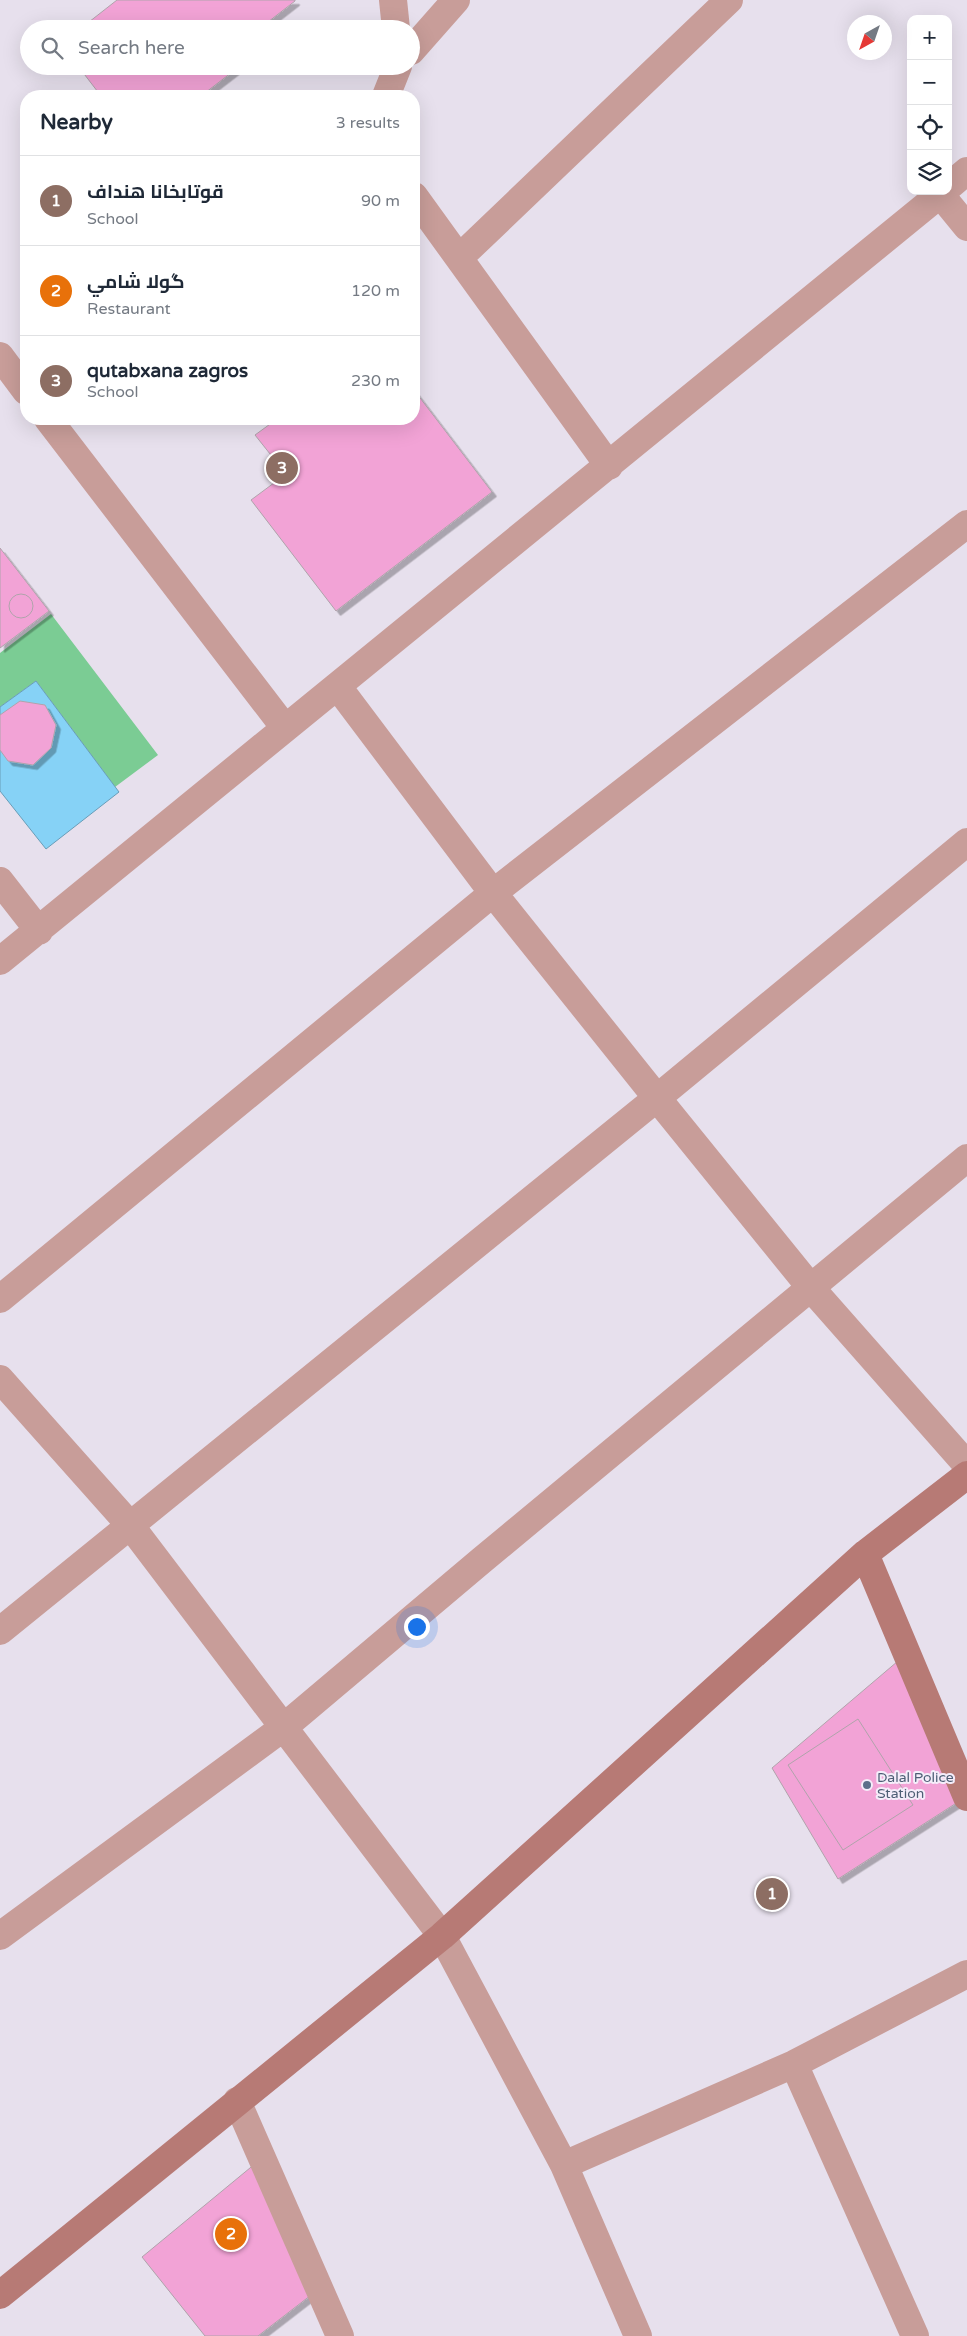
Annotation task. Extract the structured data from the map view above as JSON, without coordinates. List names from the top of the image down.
{
  "places": ["Dalal Police Station"],
  "north": "bottom left",
  "page": {
    "map_buttons": ["+", "−"],
    "search": "Search here",
    "heading": ["Nearby", "3 results"],
    "list": [
      {
        "mark": "1",
        "name": "قوتابخانا هنداف",
        "note": "School",
        "value": "90 m"
      },
      {
        "mark": "2",
        "name": "گولا شامي",
        "note": "Restaurant",
        "value": "120 m"
      },
      {
        "mark": "3",
        "name": "qutabxana zagros",
        "note": "School",
        "value": "230 m"
      }
    ],
    "pins": ["3", "1", "2"]
  }
}
